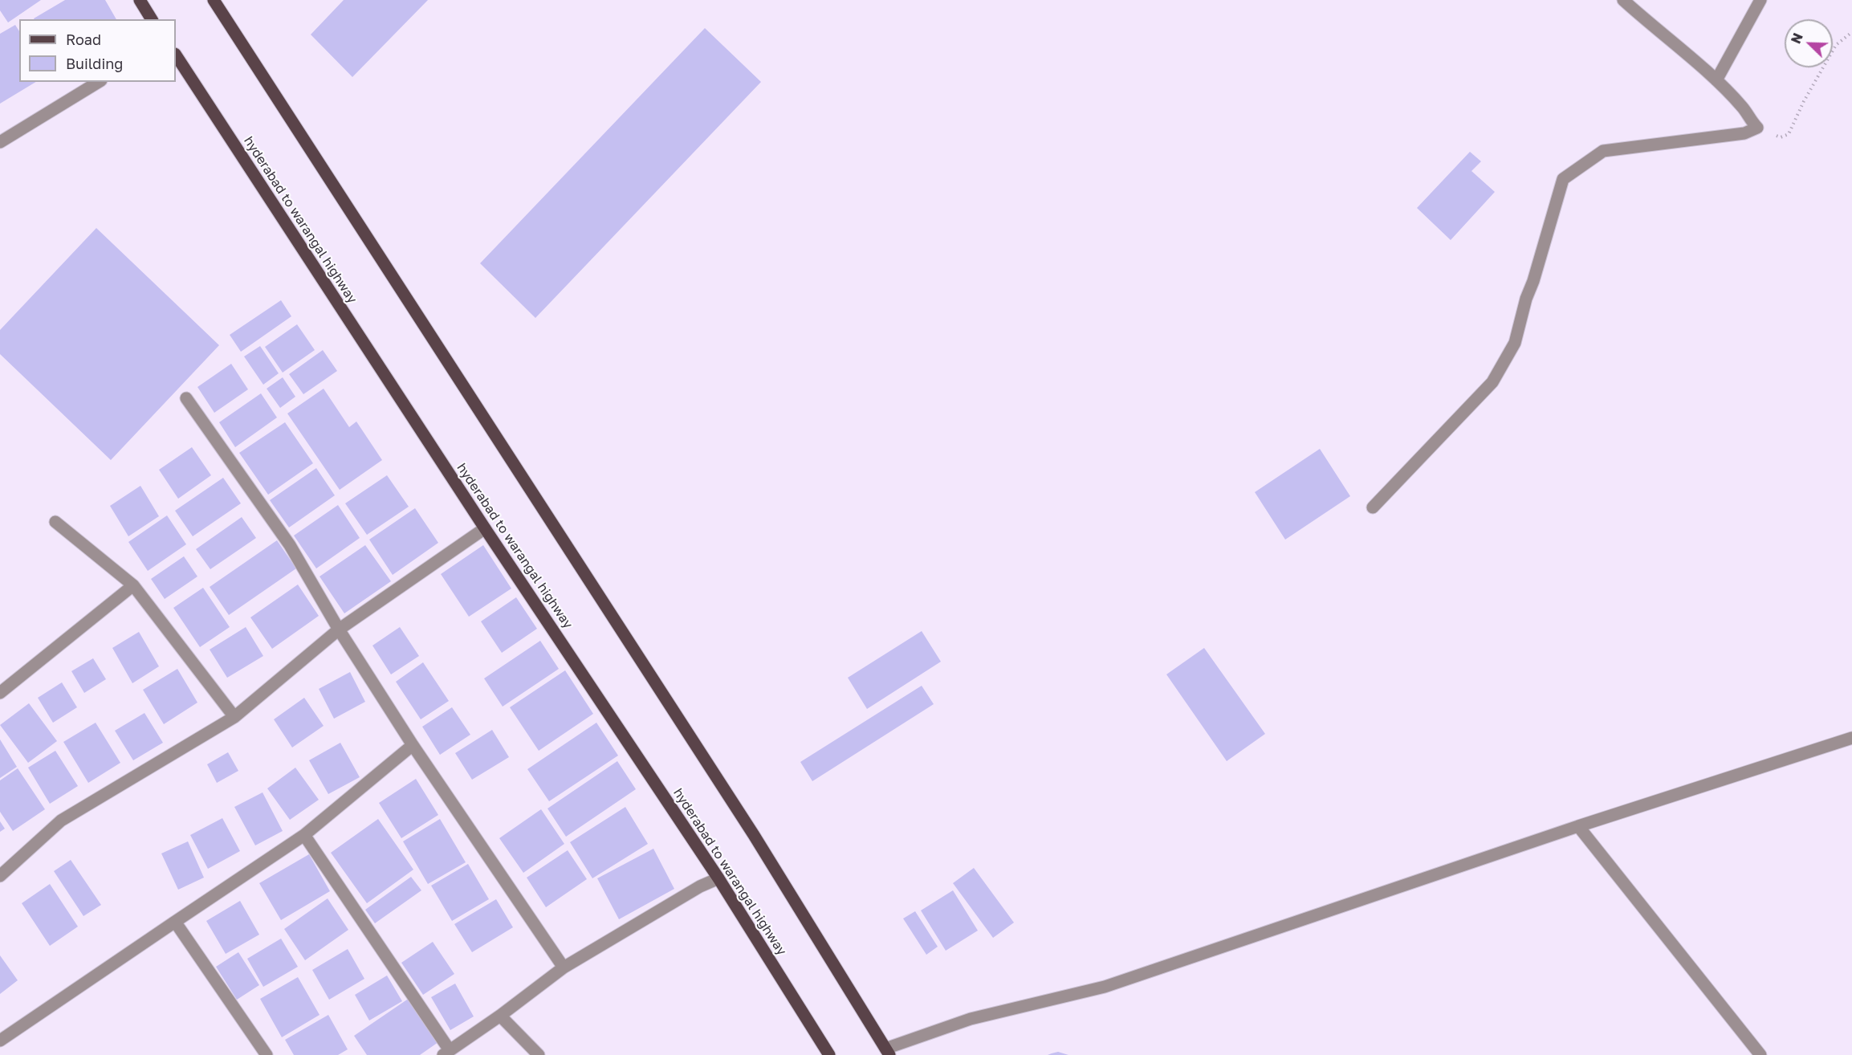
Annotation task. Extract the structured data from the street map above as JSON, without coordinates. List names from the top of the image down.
{
  "streets": {
    "main road": ["hyderabad to warangal highway"]
  },
  "legend": ["Road", "Building"],
  "north": "top left"
}
